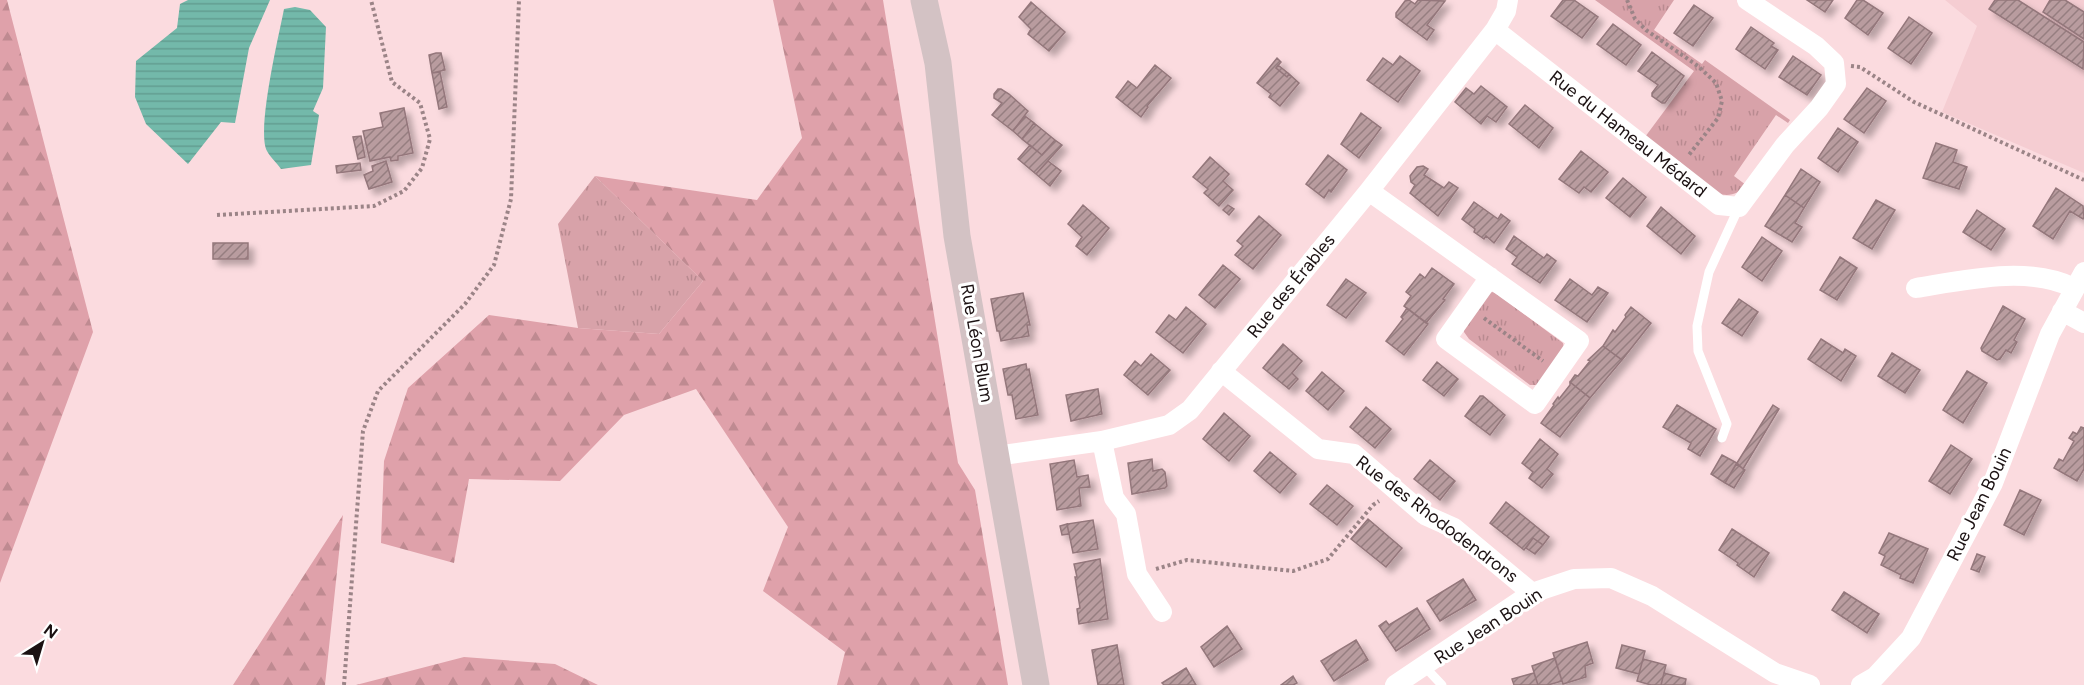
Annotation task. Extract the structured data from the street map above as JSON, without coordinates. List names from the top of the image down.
{
  "streets": {
    "street": [
      "Rue du Hameau Médard",
      "Rue des Érables",
      "Rue Léon Blum",
      "Rue Jean Bouin",
      "Rue des Rhododendrons"
    ]
  },
  "crossings": [
    ["Rue du Hameau Médard", "Rue des Érables"],
    ["Rue des Érables", "Rue Léon Blum"],
    ["Rue des Érables", "Rue des Rhododendrons"],
    ["Rue Jean Bouin", "Rue des Rhododendrons"]
  ],
  "north": "top right"
}
